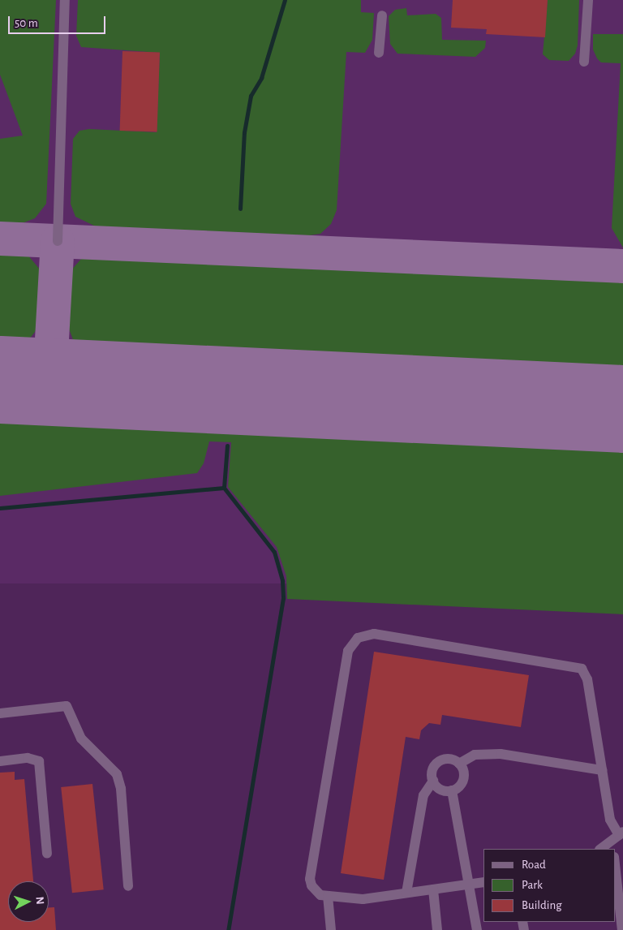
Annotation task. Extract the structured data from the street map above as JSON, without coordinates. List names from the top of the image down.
{
  "legend": ["Road", "Park", "Building"],
  "scale_bar": "50 m",
  "north": "right"
}
